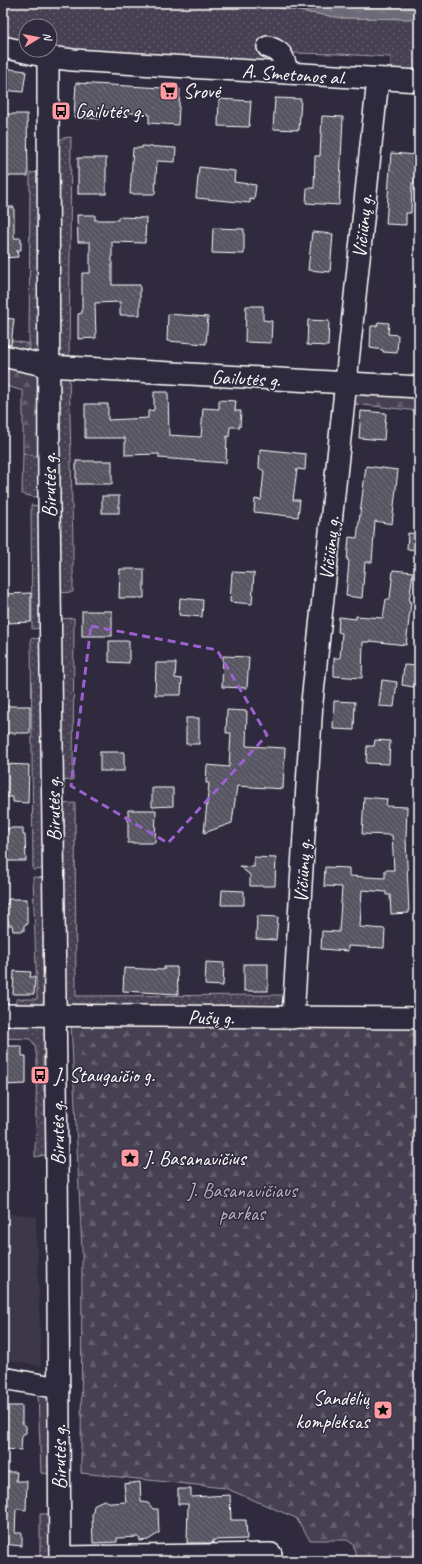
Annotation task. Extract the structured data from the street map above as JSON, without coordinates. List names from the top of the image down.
{
  "streets": {
    "street": [
      "A. Smetonos al.",
      "Vičiūnų g.",
      "Gailutės g.",
      "Birutės g.",
      "Pušų g."
    ]
  },
  "crossings": [
    ["A. Smetonos al.", "Vičiūnų g."],
    ["Vičiūnų g.", "Gailutės g."],
    ["Vičiūnų g.", "Pušų g."],
    ["Gailutės g.", "Birutės g."],
    ["Birutės g.", "Pušų g."]
  ],
  "parks": ["J. Basanavičiaus parkas"],
  "places": {
    "supermarket": ["Srovė"],
    "bus stop": ["Gailutės g.", "J. Staugaičio g."],
    "place": ["J. Basanavičius", "Sandėlių kompleksas"]
  },
  "north": "right"
}
